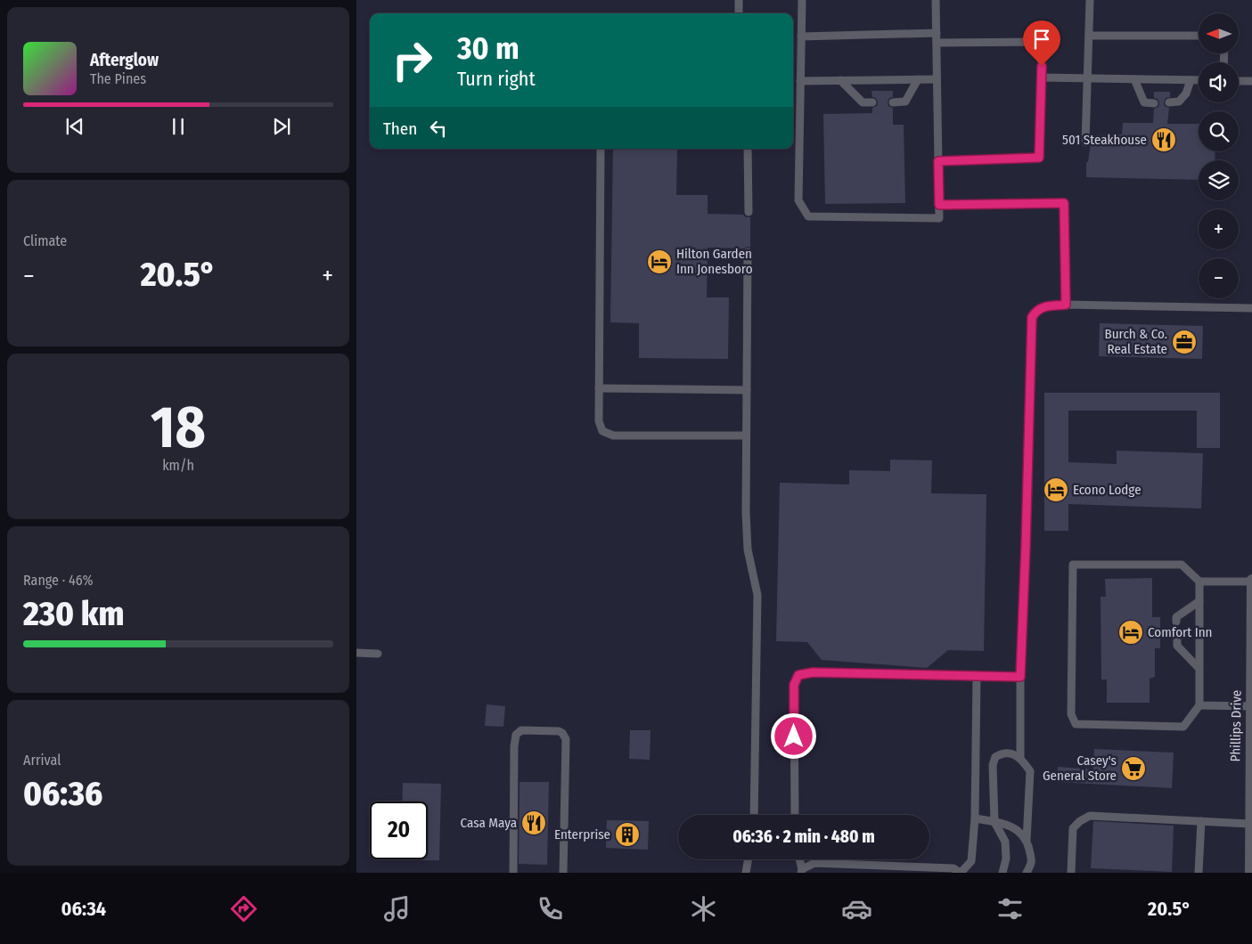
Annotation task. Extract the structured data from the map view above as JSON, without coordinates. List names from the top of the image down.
{
  "streets": {
    "street": ["Phillips Drive"]
  },
  "places": {
    "restaurant": ["501 Steakhouse", "Casa Maya"],
    "hotel": ["Hilton Garden Inn Jonesboro", "Econo Lodge", "Comfort Inn"],
    "office": ["Burch & Co. Real Estate"],
    "supermarket": ["Casey's General Store"],
    "building": ["Enterprise"]
  },
  "north": "left",
  "page": {
    "map_buttons": ["+", "−"],
    "turn": ["30 m", "Turn right"],
    "song": ["Afterglow", "The Pines"],
    "then": "Then",
    "tile": [
      "Climate",
      ["18", "km/h"],
      ["Range · 46%", "230 km"],
      ["Arrival", "06:36"]
    ],
    "heat": ["−", "20.5°", "+"],
    "limit": "20",
    "trip": "06:36 · 2 min · 480 m",
    "tabs": ["06:34", "20.5°"]
  }
}
